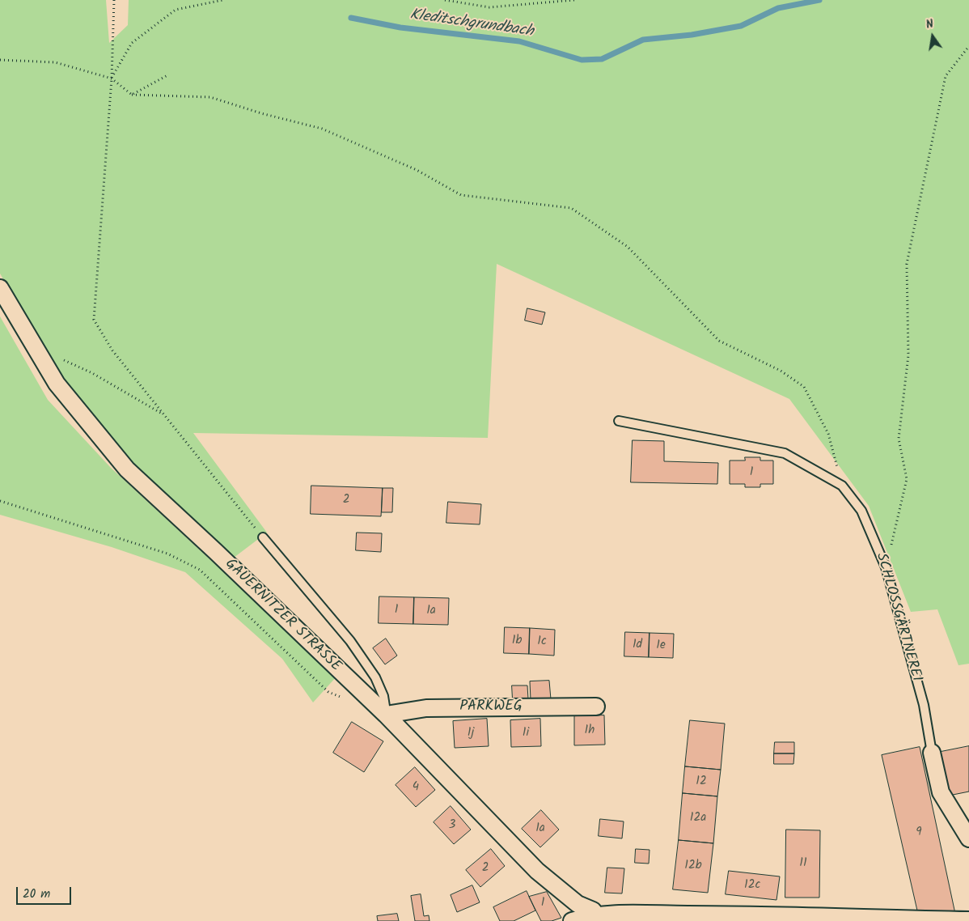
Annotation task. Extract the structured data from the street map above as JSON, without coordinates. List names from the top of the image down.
{
  "streets": {
    "street": ["GAUERNITZER STRASSE", "SCHLOSSGÄRTNEREI", "PARKWEG"]
  },
  "crossings": [
    ["GAUERNITZER STRASSE", "PARKWEG"]
  ],
  "water": ["Kleditschgrundbach"],
  "house_numbers": [
    "1",
    "2",
    "1",
    "1a",
    "1b",
    "1c",
    "1d",
    "1e",
    "1h",
    "1j",
    "1i",
    "12",
    "4",
    "12a",
    "3",
    "1a",
    "9",
    "11",
    "12b",
    "2",
    "12c",
    "1"
  ],
  "scale_bar": "20 m",
  "north": "top"
}
